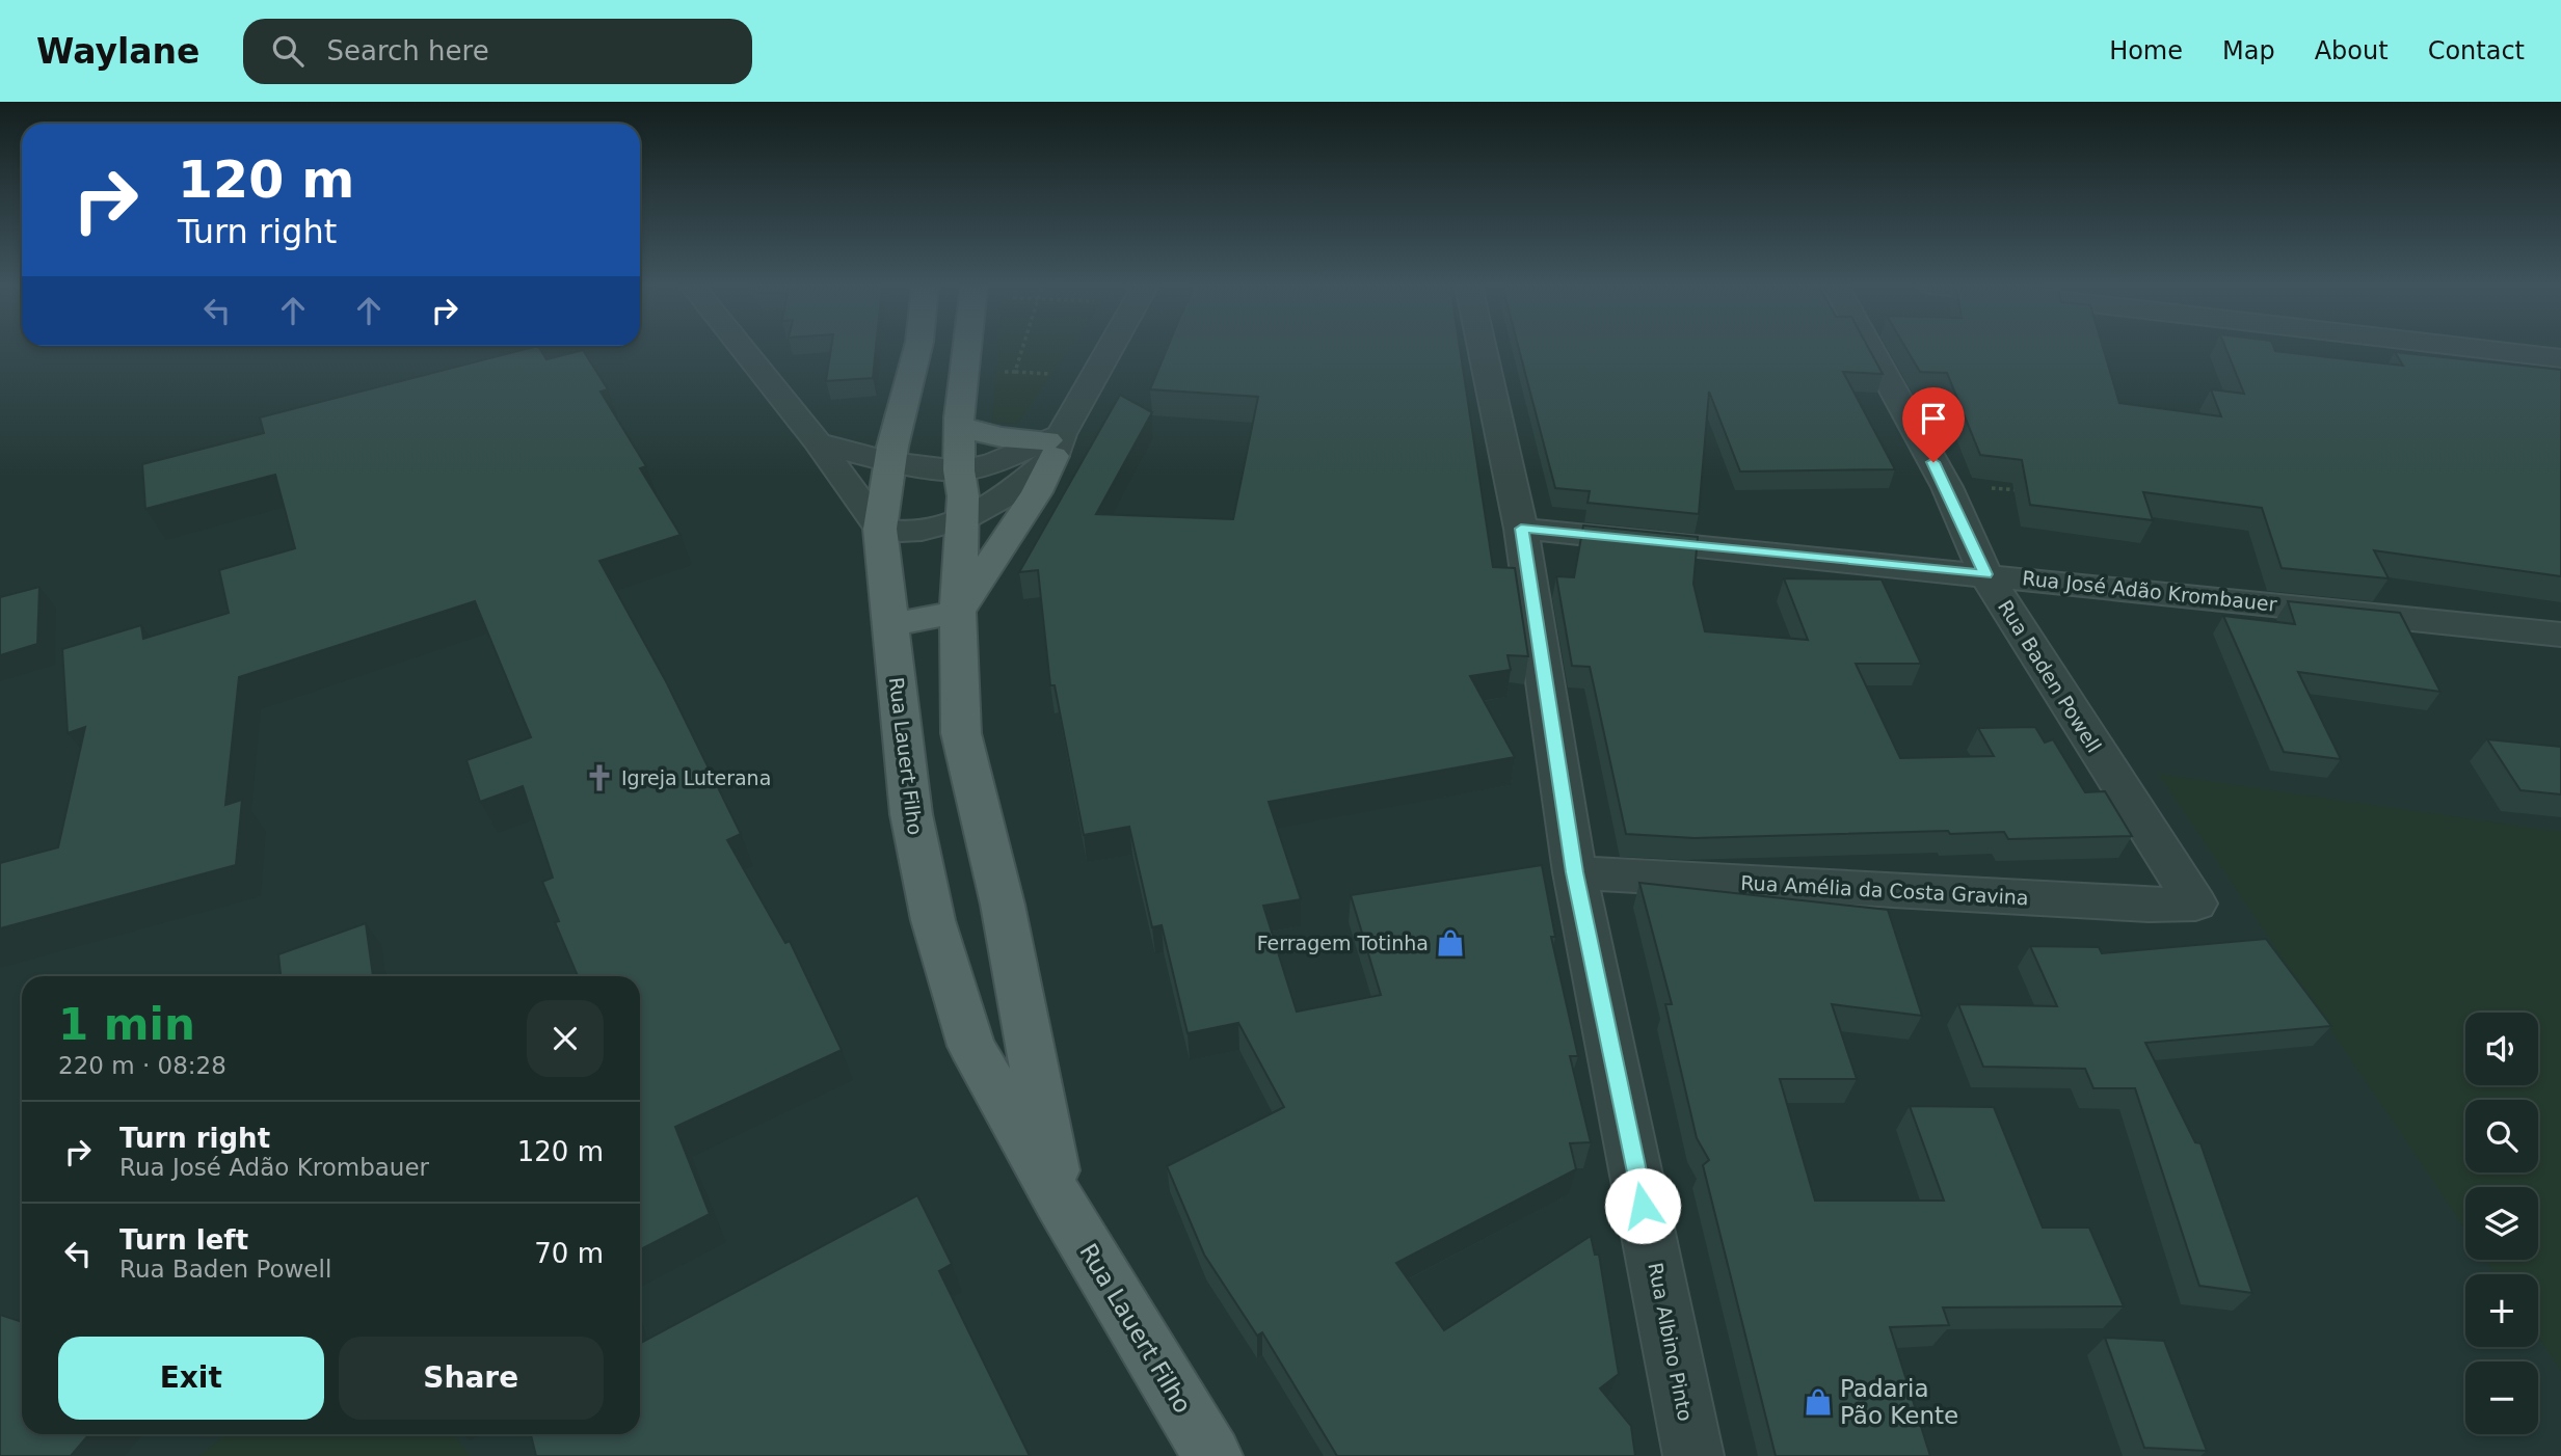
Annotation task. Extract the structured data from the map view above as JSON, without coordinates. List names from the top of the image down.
{
  "streets": {
    "main road": ["Rua Lauert Filho"],
    "street": [
      "Rua José Adão Krombauer",
      "Rua Baden Powell",
      "Rua Amélia da Costa Gravina",
      "Rua Albino Pinto"
    ]
  },
  "crossings": [
    ["Rua José Adão Krombauer", "Rua Baden Powell"],
    ["Rua José Adão Krombauer", "Rua Albino Pinto"],
    ["Rua Baden Powell", "Rua Amélia da Costa Gravina"],
    ["Rua Amélia da Costa Gravina", "Rua Albino Pinto"]
  ],
  "places": {
    "church": ["Igreja Luterana"],
    "shop": ["Ferragem Totinha", "Padaria Pão Kente"]
  },
  "page": {
    "header": "Waylane",
    "search": "Search here",
    "nav": [
      "Home",
      "Map",
      "About",
      "Contact"
    ],
    "turn": ["120 m", "Turn right"],
    "heading": ["1 min", "220 m · 08:28"],
    "map_buttons": ["+", "−"],
    "list": [
      {
        "name": "Turn right",
        "note": "Rua José Adão Krombauer",
        "value": "120 m"
      },
      {
        "name": "Turn left",
        "note": "Rua Baden Powell",
        "value": "70 m"
      }
    ],
    "buttons": ["Exit", "Share"]
  }
}
